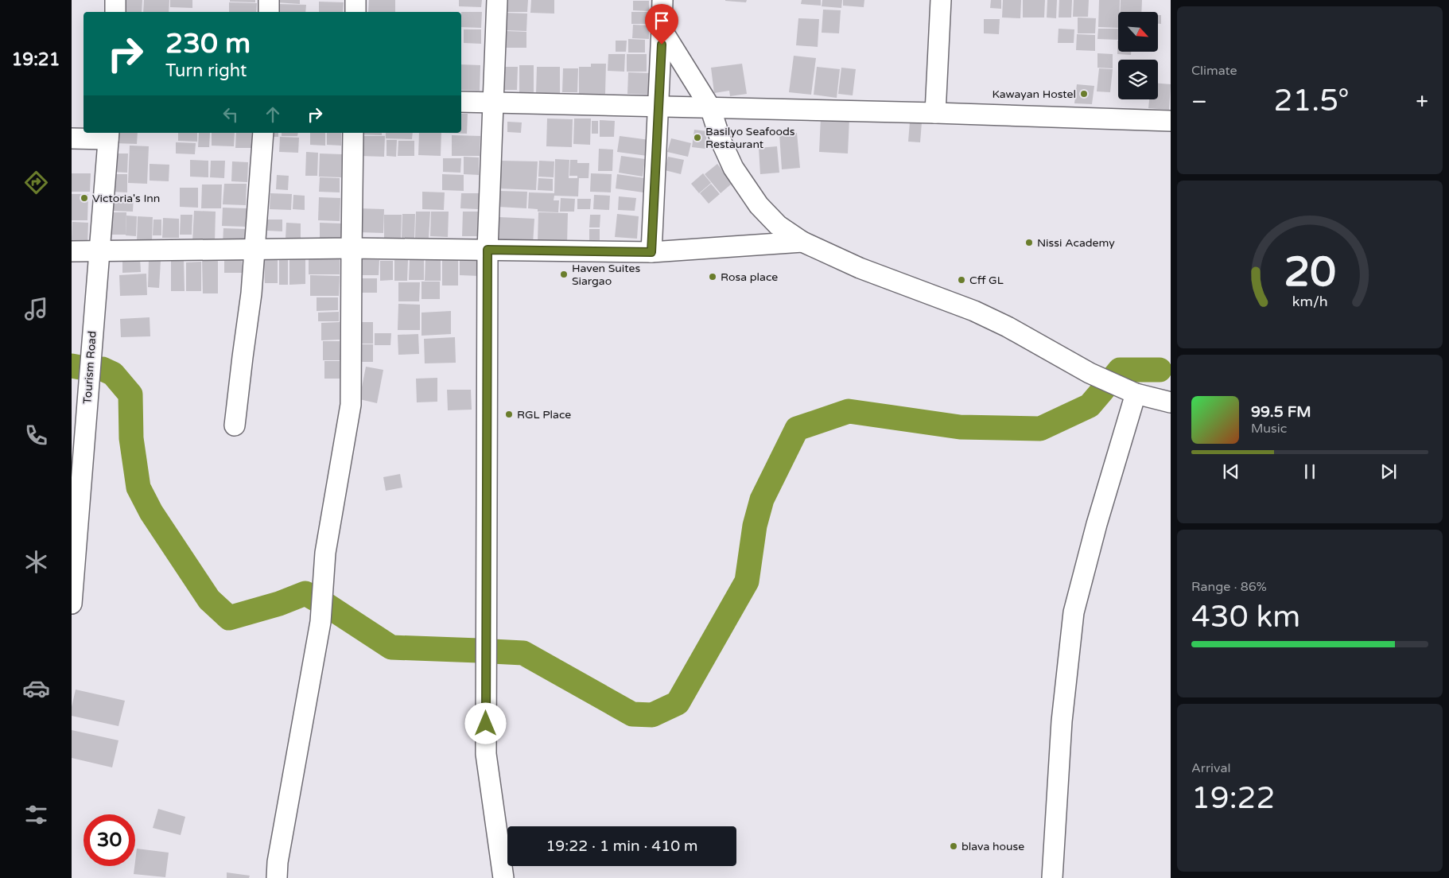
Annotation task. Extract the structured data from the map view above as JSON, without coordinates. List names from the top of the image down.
{
  "streets": {
    "street": ["Tourism Road"]
  },
  "places": [
    "Kawayan Hostel",
    "Basilyo Seafoods Restaurant",
    "Victoria's Inn",
    "Nissi Academy",
    "Haven Suites Siargao",
    "Rosa place",
    "Cff GL",
    "RGL Place",
    "blava house"
  ],
  "north": "bottom right",
  "page": {
    "tabs": "19:21",
    "tile": [
      "Climate",
      ["Range · 86%", "430 km"],
      ["Arrival", "19:22"]
    ],
    "turn": ["230 m", "Turn right"],
    "heat": ["−", "21.5°", "+"],
    "song": ["99.5 FM", "Music"],
    "limit": "30",
    "trip": "19:22 · 1 min · 410 m",
    "gauge": ["20", "km/h"]
  }
}
